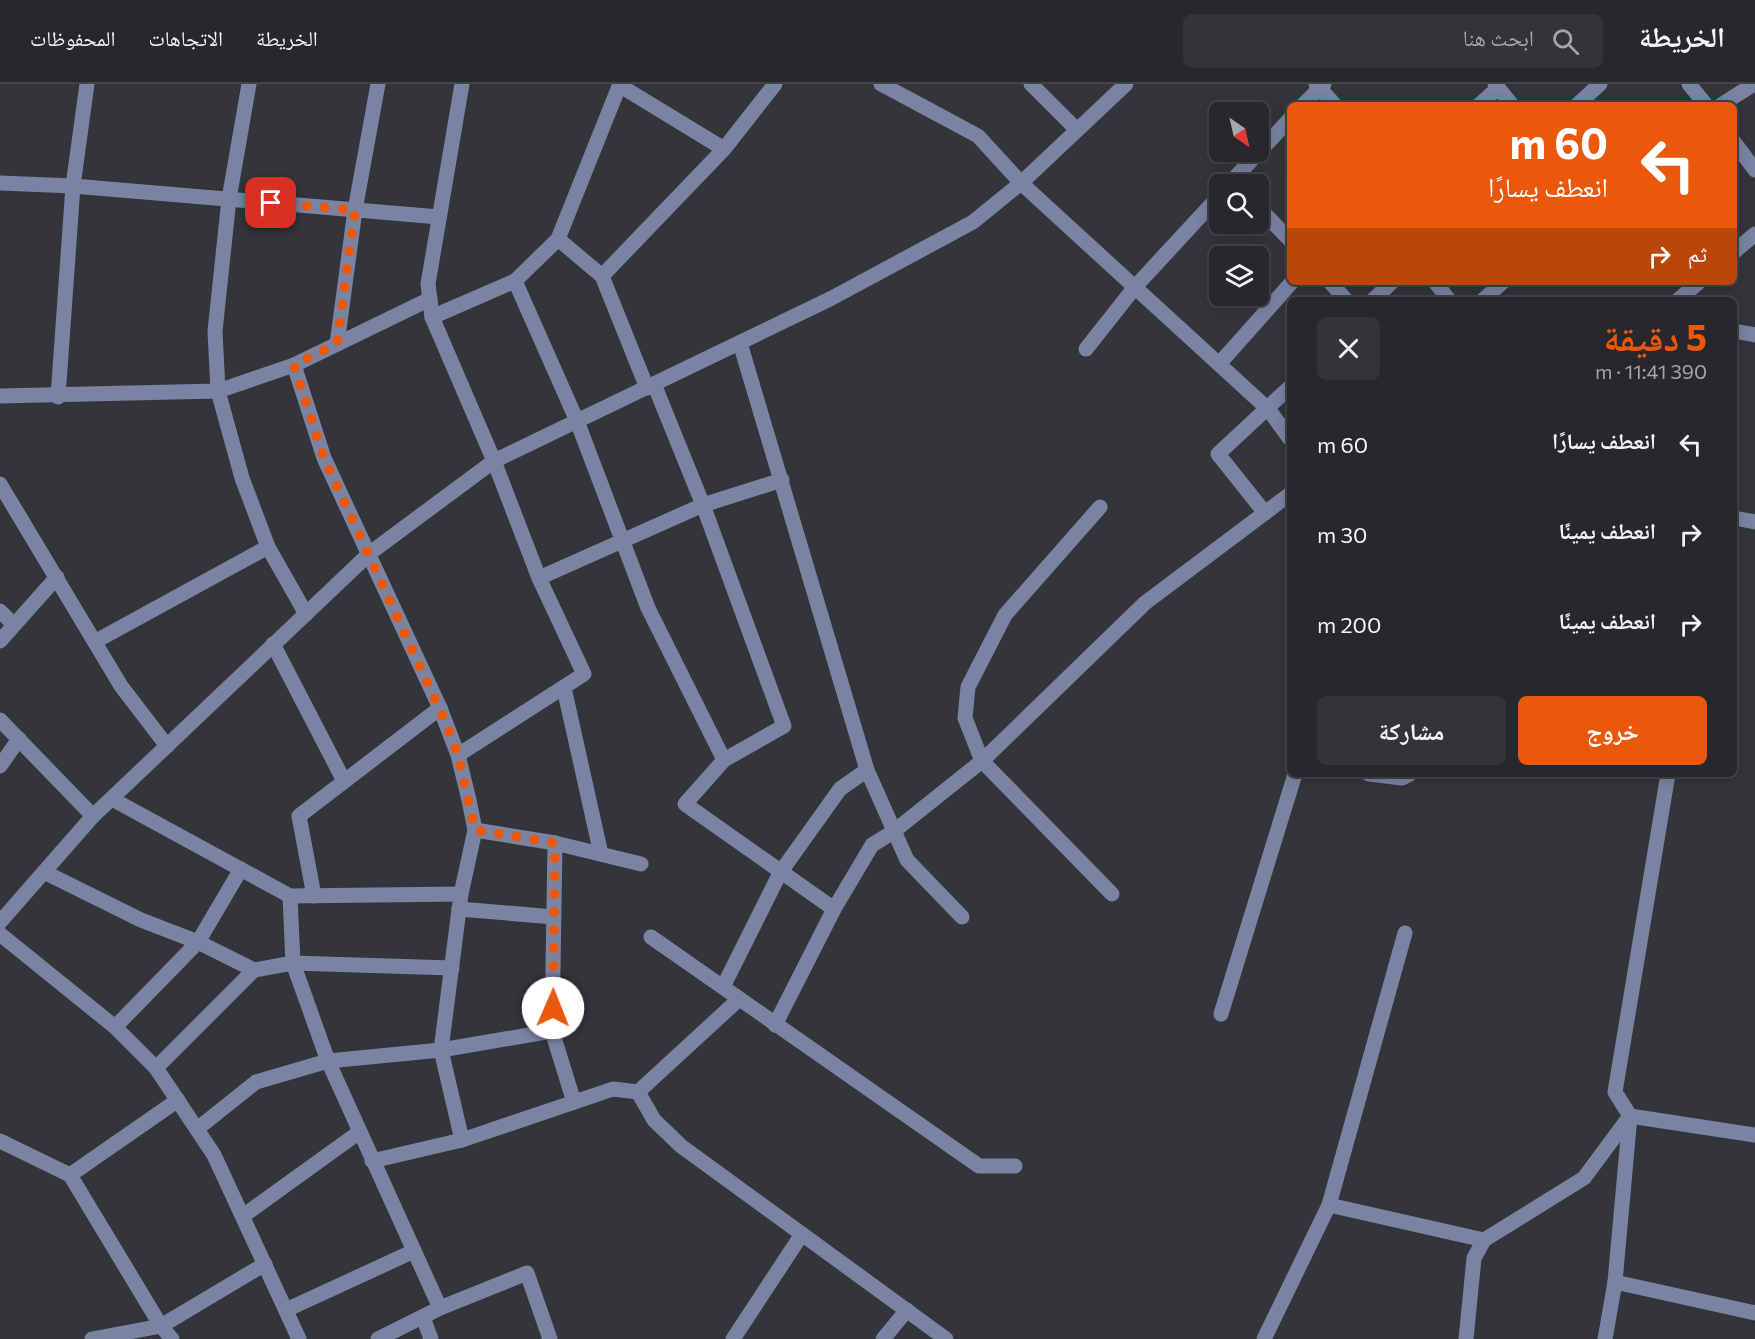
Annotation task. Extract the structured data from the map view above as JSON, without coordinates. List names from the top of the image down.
{
  "north": "bottom right",
  "page": {
    "header": "الخريطة",
    "search": "ابحث هنا",
    "nav": ["الخريطة", "الاتجاهات", "المحفوظات"],
    "turn": ["60 m", "انعطف يسارًا"],
    "then": "ثم",
    "heading": ["5 دقيقة", "390 m · 11:41"],
    "list": [
      {
        "name": "انعطف يسارًا",
        "value": "60 m"
      },
      {
        "name": "انعطف يمينًا",
        "value": "30 m"
      },
      {
        "name": "انعطف يمينًا",
        "value": "200 m"
      }
    ],
    "buttons": ["خروج", "مشاركة"]
  }
}
